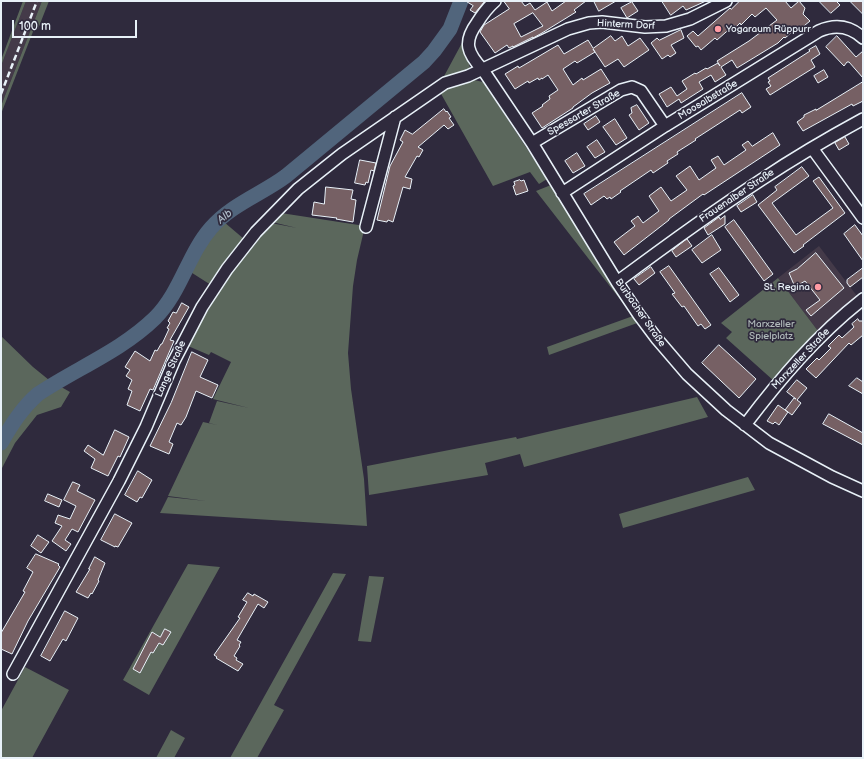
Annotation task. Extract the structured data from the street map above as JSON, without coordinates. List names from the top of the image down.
{
  "streets": {
    "street": [
      "Hinterm Dorf",
      "Moosalbstraße",
      "Spessarter Straße",
      "Frauenalber Straße",
      "Burbacher Straße",
      "Marxzeller Straße",
      "Lange Straße"
    ]
  },
  "crossings": [
    ["Hinterm Dorf", "Burbacher Straße"],
    ["Hinterm Dorf", "Lange Straße"],
    ["Moosalbstraße", "Spessarter Straße"],
    ["Moosalbstraße", "Burbacher Straße"],
    ["Spessarter Straße", "Burbacher Straße"],
    ["Frauenalber Straße", "Burbacher Straße"],
    ["Burbacher Straße", "Marxzeller Straße"],
    ["Burbacher Straße", "Lange Straße"]
  ],
  "water": ["Alb"],
  "parks": ["Marxzeller Spielplatz"],
  "places": ["Yogaraum Rüppurr", "St. Regina"],
  "scale_bar": "100 m"
}
